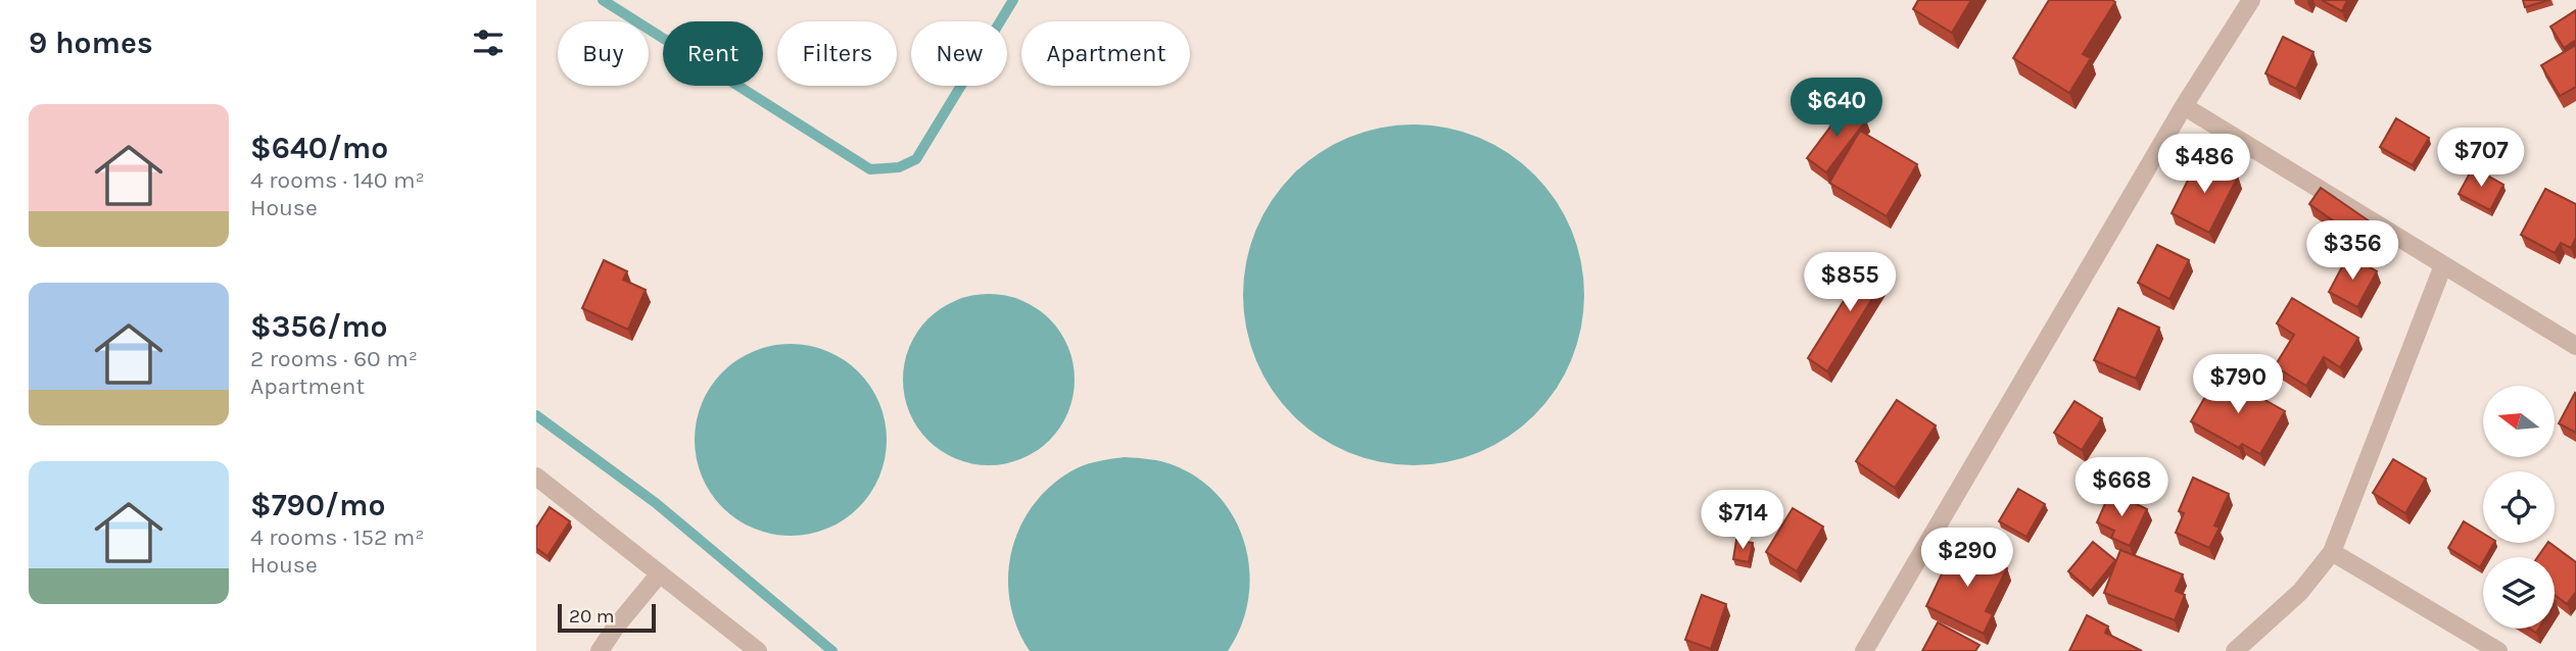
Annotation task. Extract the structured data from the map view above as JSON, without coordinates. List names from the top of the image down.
{
  "scale_bar": "20 m",
  "north": "left",
  "page": {
    "heading": "9 homes",
    "chip": [
      "Buy",
      "Rent",
      "Filters",
      "New",
      "Apartment"
    ],
    "price": [
      "$640",
      "$707",
      "$486",
      "$356",
      "$855",
      "$790",
      "$668",
      "$714",
      "$290"
    ],
    "list": [
      {
        "name": "$640/mo",
        "note": "4 rooms · 140 m² · House"
      },
      {
        "name": "$356/mo",
        "note": "2 rooms · 60 m² · Apartment"
      },
      {
        "name": "$790/mo",
        "note": "4 rooms · 152 m² · House"
      }
    ],
    "scale": "20 m"
  }
}
